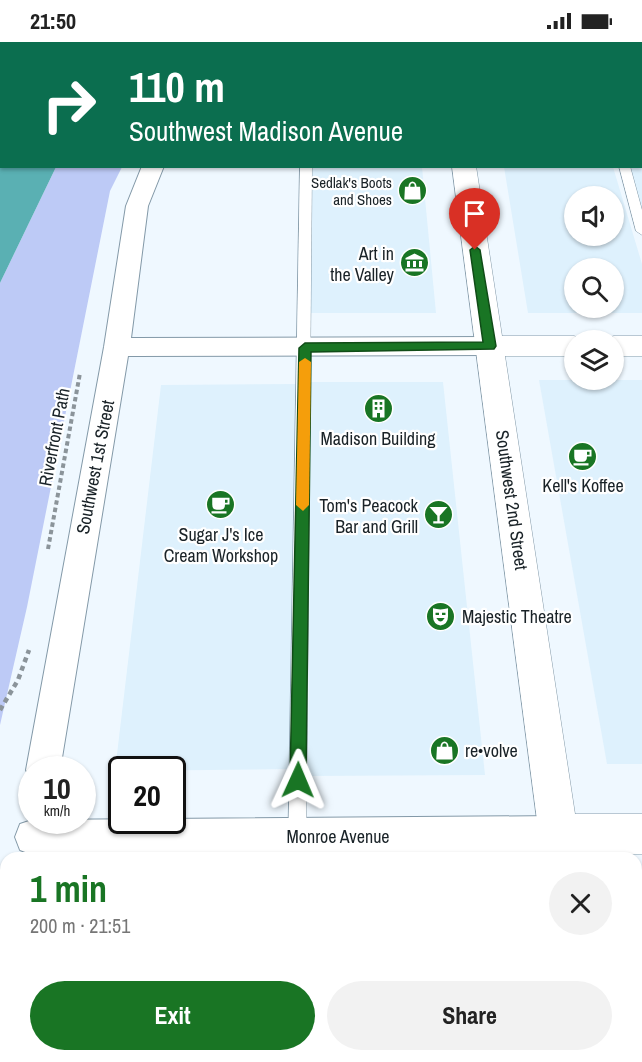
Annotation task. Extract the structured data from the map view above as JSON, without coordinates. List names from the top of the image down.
{
  "streets": {
    "street": ["Southwest 1st Street", "Southwest 2nd Street", "Monroe Avenue"],
    "path": ["Riverfront Path"]
  },
  "crossings": [
    ["Southwest 2nd Street", "Monroe Avenue"]
  ],
  "places": {
    "shop": ["Sedlak's Boots and Shoes", "re•volve"],
    "museum": ["Art in the Valley"],
    "building": ["Madison Building"],
    "cafe": ["Kell's Koffee", "Sugar J's Ice Cream Workshop"],
    "bar": ["Tom's Peacock Bar and Grill"],
    "theatre": ["Majestic Theatre"]
  },
  "page": {
    "status": "21:50",
    "turn": ["110 m", "Southwest Madison Avenue"],
    "speed": "10 km/h",
    "limit": "20",
    "heading": ["1 min", "200 m · 21:51"],
    "buttons": ["Exit", "Share"]
  }
}
